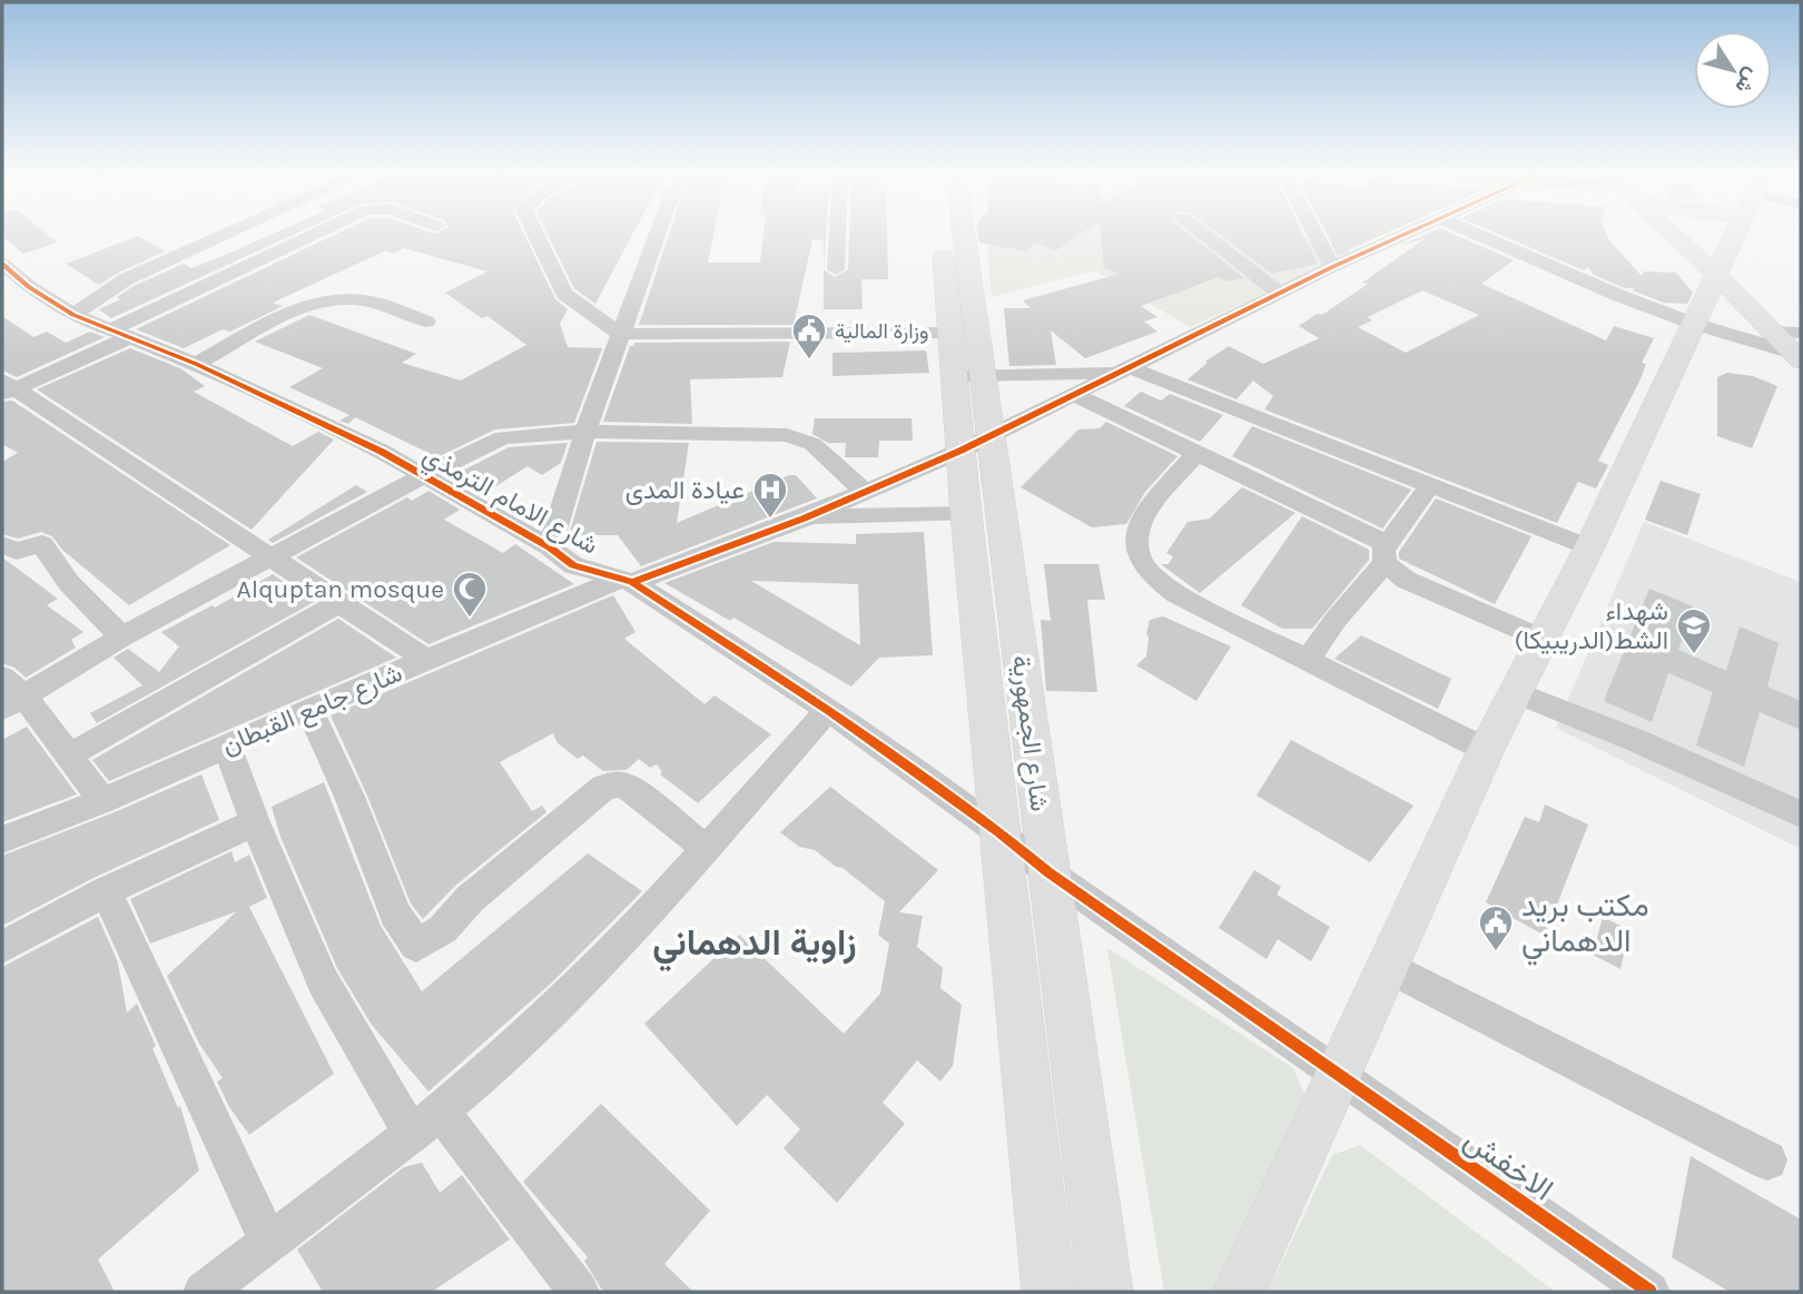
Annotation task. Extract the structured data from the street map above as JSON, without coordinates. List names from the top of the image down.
{
  "streets": {
    "main road": ["شارع الجمهورية"],
    "street": ["شارع الامام الترمذي", "شارع جامع القبطان", "الاخفش"]
  },
  "crossings": [
    ["شارع الامام الترمذي", "شارع جامع القبطان"],
    ["شارع الامام الترمذي", "شارع الجمهورية"],
    ["شارع الامام الترمذي", "الاخفش"],
    ["شارع جامع القبطان", "شارع الجمهورية"],
    ["شارع الجمهورية", "الاخفش"]
  ],
  "districts": ["زاوية الدهماني"],
  "places": {
    "public building": ["وزارة المالية", "مكتب بريد الدهماني"],
    "hospital": ["عيادة المدى"],
    "mosque": ["Alquptan mosque"],
    "school or university": ["شهداء الشط(الدريبيكا)"]
  },
  "north": "bottom right"
}
